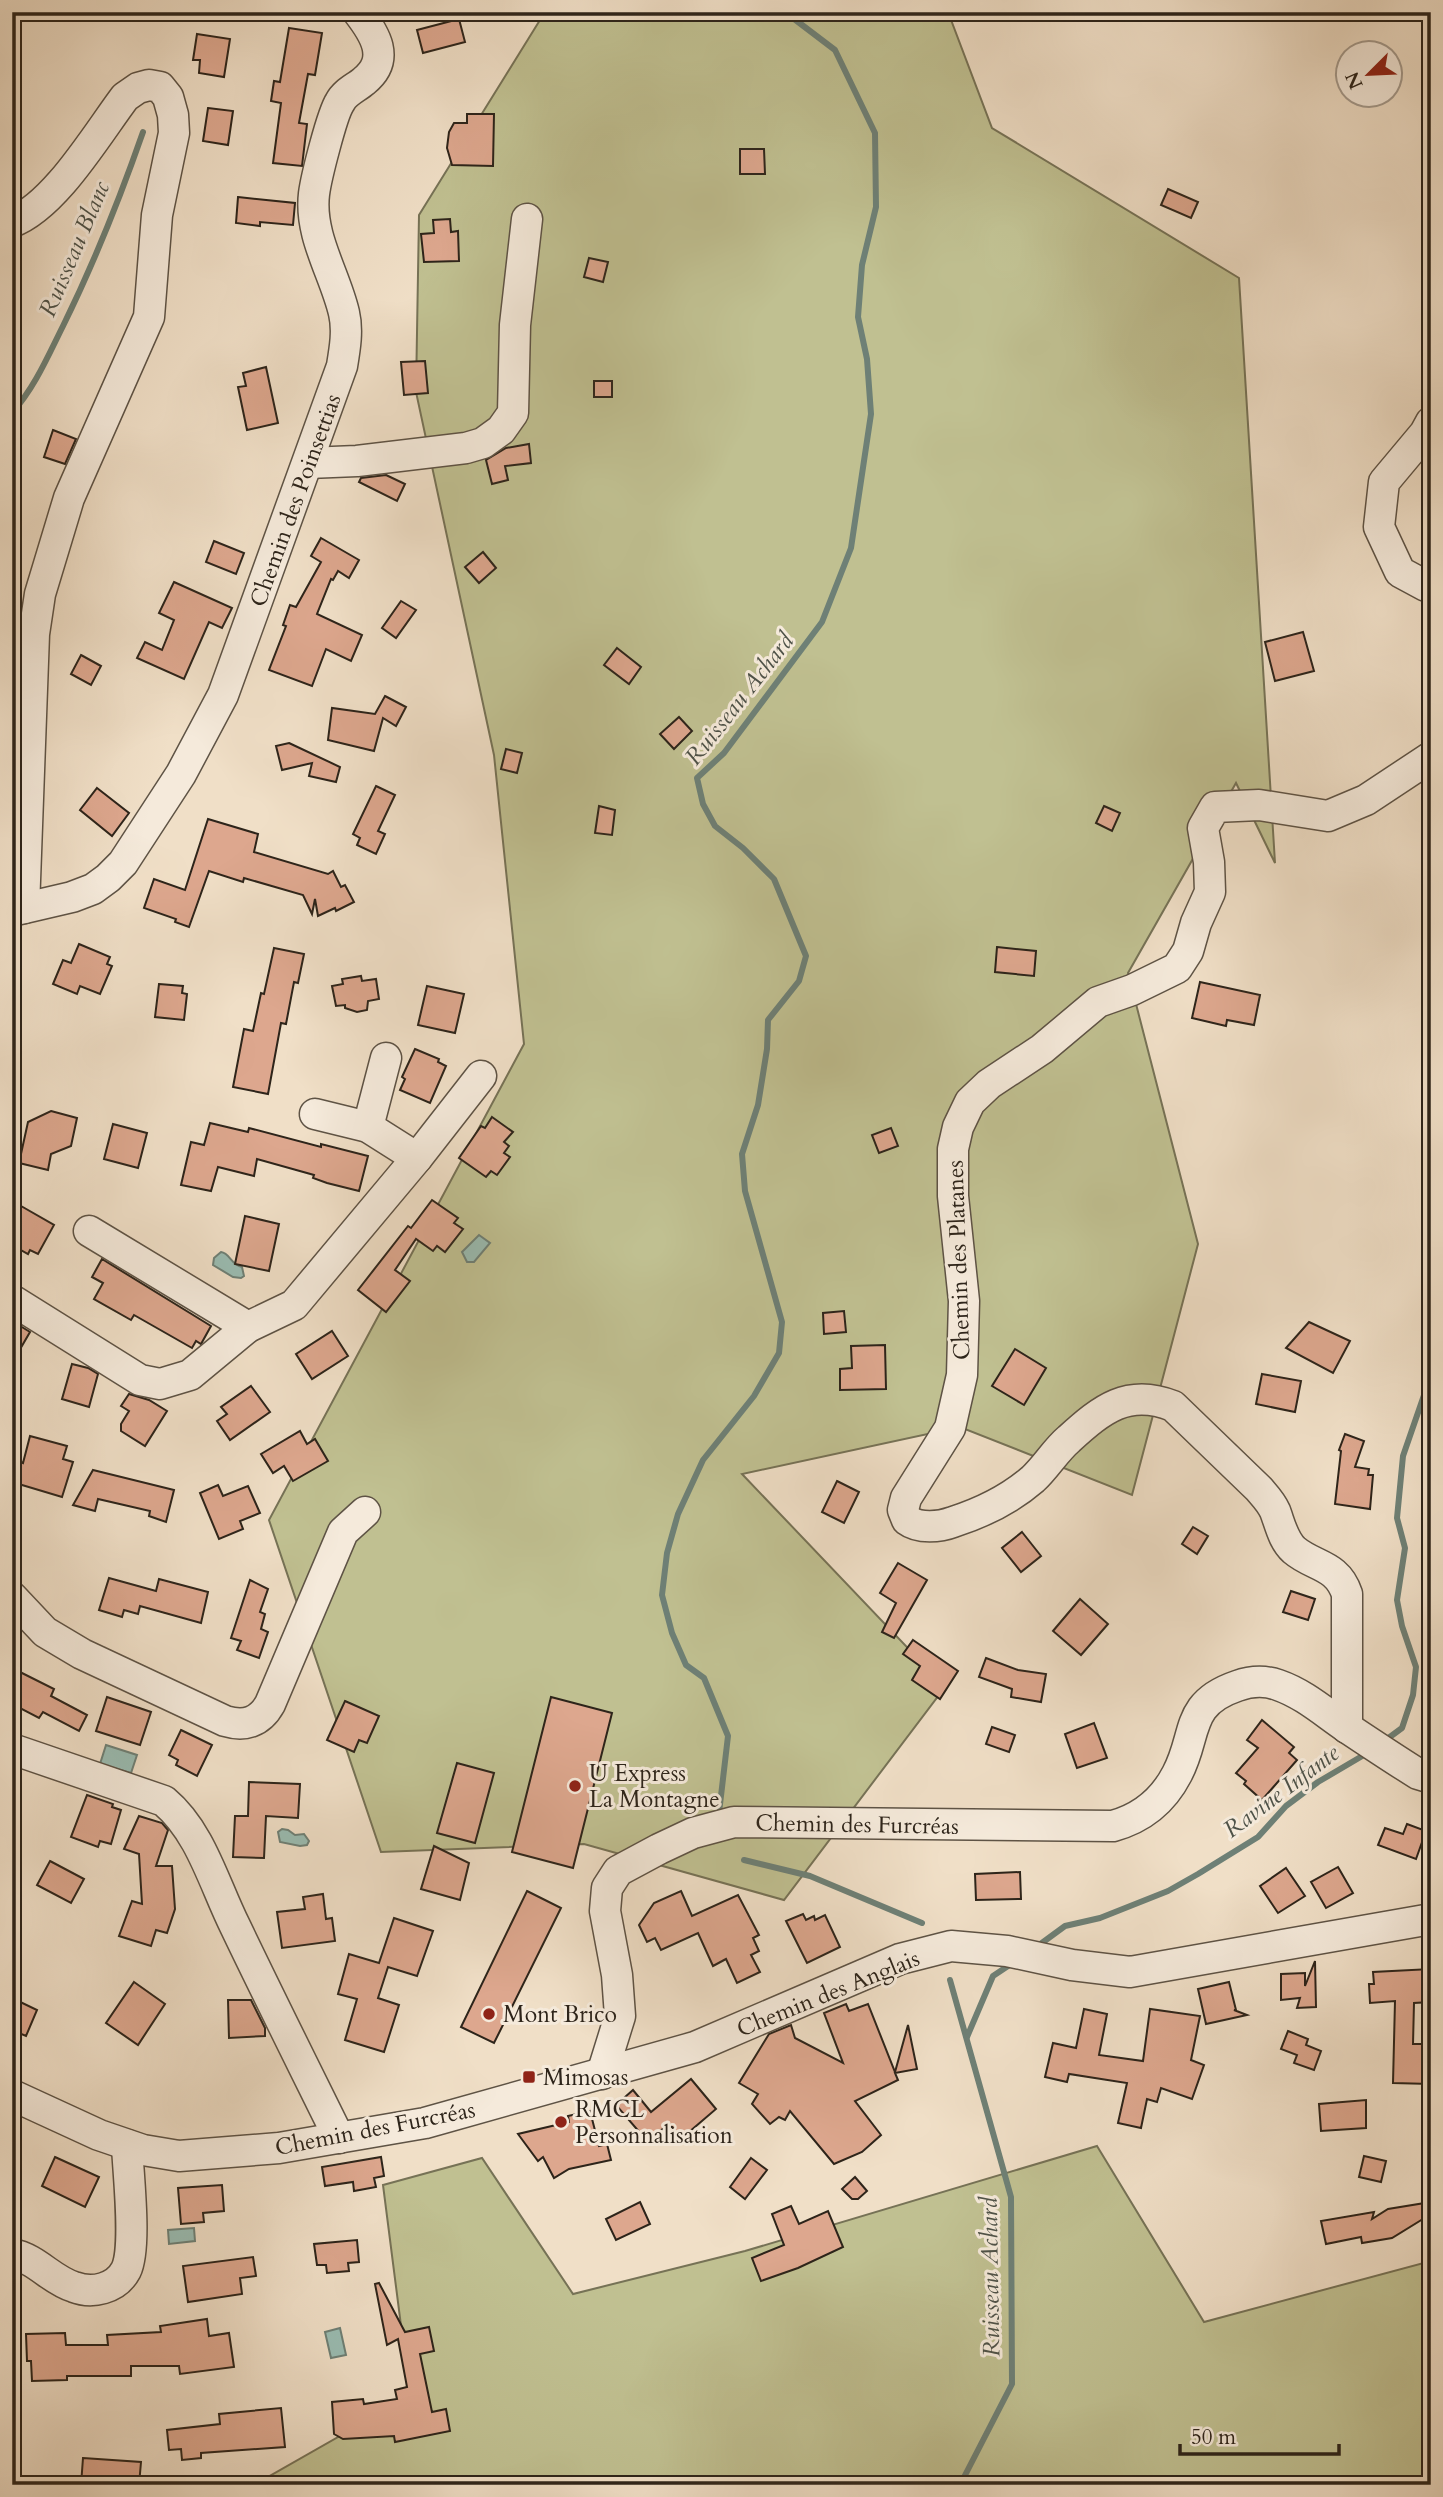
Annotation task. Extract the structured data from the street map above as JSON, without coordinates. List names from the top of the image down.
{
  "streets": {
    "street": [
      "Chemin des Poinsettias",
      "Chemin des Platanes",
      "Chemin des Furcréas",
      "Chemin des Anglais"
    ]
  },
  "crossings": [
    ["Chemin des Platanes", "Chemin des Furcréas"],
    ["Chemin des Furcréas", "Chemin des Anglais"]
  ],
  "water": ["Ruisseau Blanc", "Ruisseau Achard", "Ravine Infante"],
  "places": {
    "other": ["U Express La Montagne", "Mont Brico", "RMCL Personnalisation"],
    "transit": ["Mimosas"]
  },
  "scale_bar": "50 m",
  "north": "bottom left"
}
